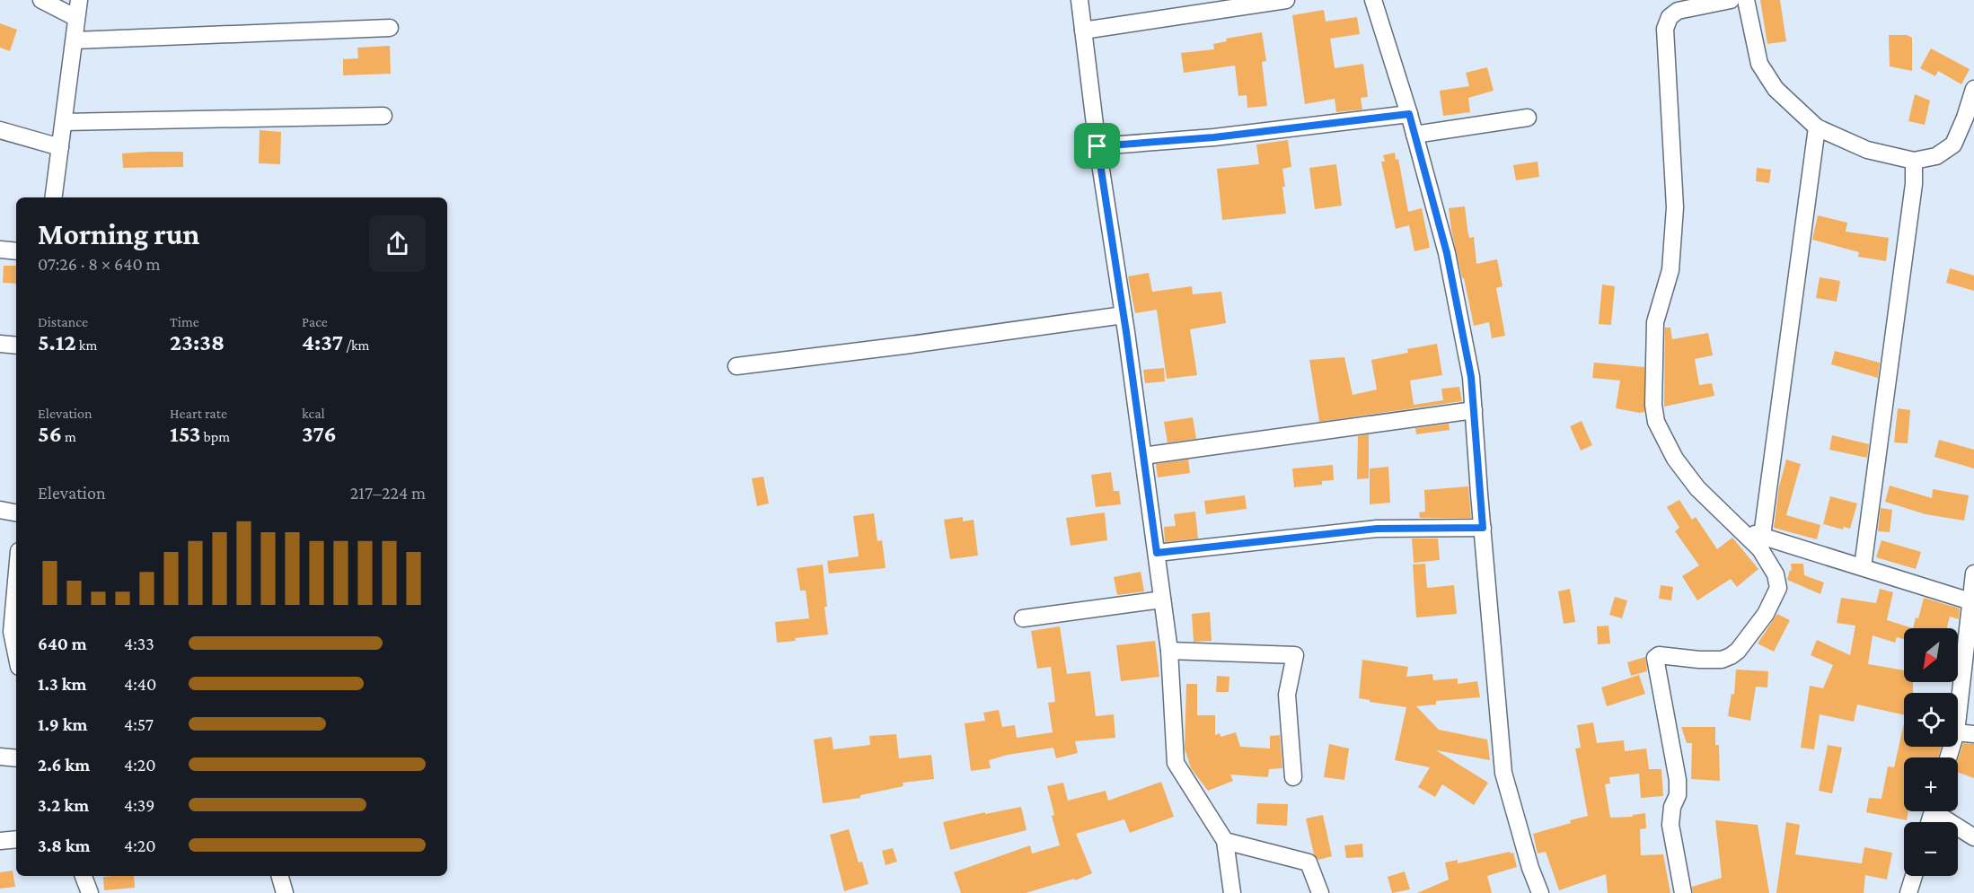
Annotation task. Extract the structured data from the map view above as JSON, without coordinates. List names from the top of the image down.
{
  "north": "bottom left",
  "page": {
    "heading": ["Morning run", "07:26 · 8 × 640 m"],
    "stats": [
      ["Distance", "5.12 km"],
      ["Time", "23:38"],
      ["Pace", "4:37 /km"],
      ["Elevation", "56 m"],
      ["Heart rate", "153 bpm"],
      ["kcal", "376"]
    ],
    "chart": ["Elevation", "217–224 m"],
    "list": [
      {
        "name": "640 m",
        "note": "4:33"
      },
      {
        "name": "1.3 km",
        "note": "4:40"
      },
      {
        "name": "1.9 km",
        "note": "4:57"
      },
      {
        "name": "2.6 km",
        "note": "4:20"
      },
      {
        "name": "3.2 km",
        "note": "4:39"
      },
      {
        "name": "3.8 km",
        "note": "4:20"
      }
    ],
    "map_buttons": ["+", "−"]
  }
}
